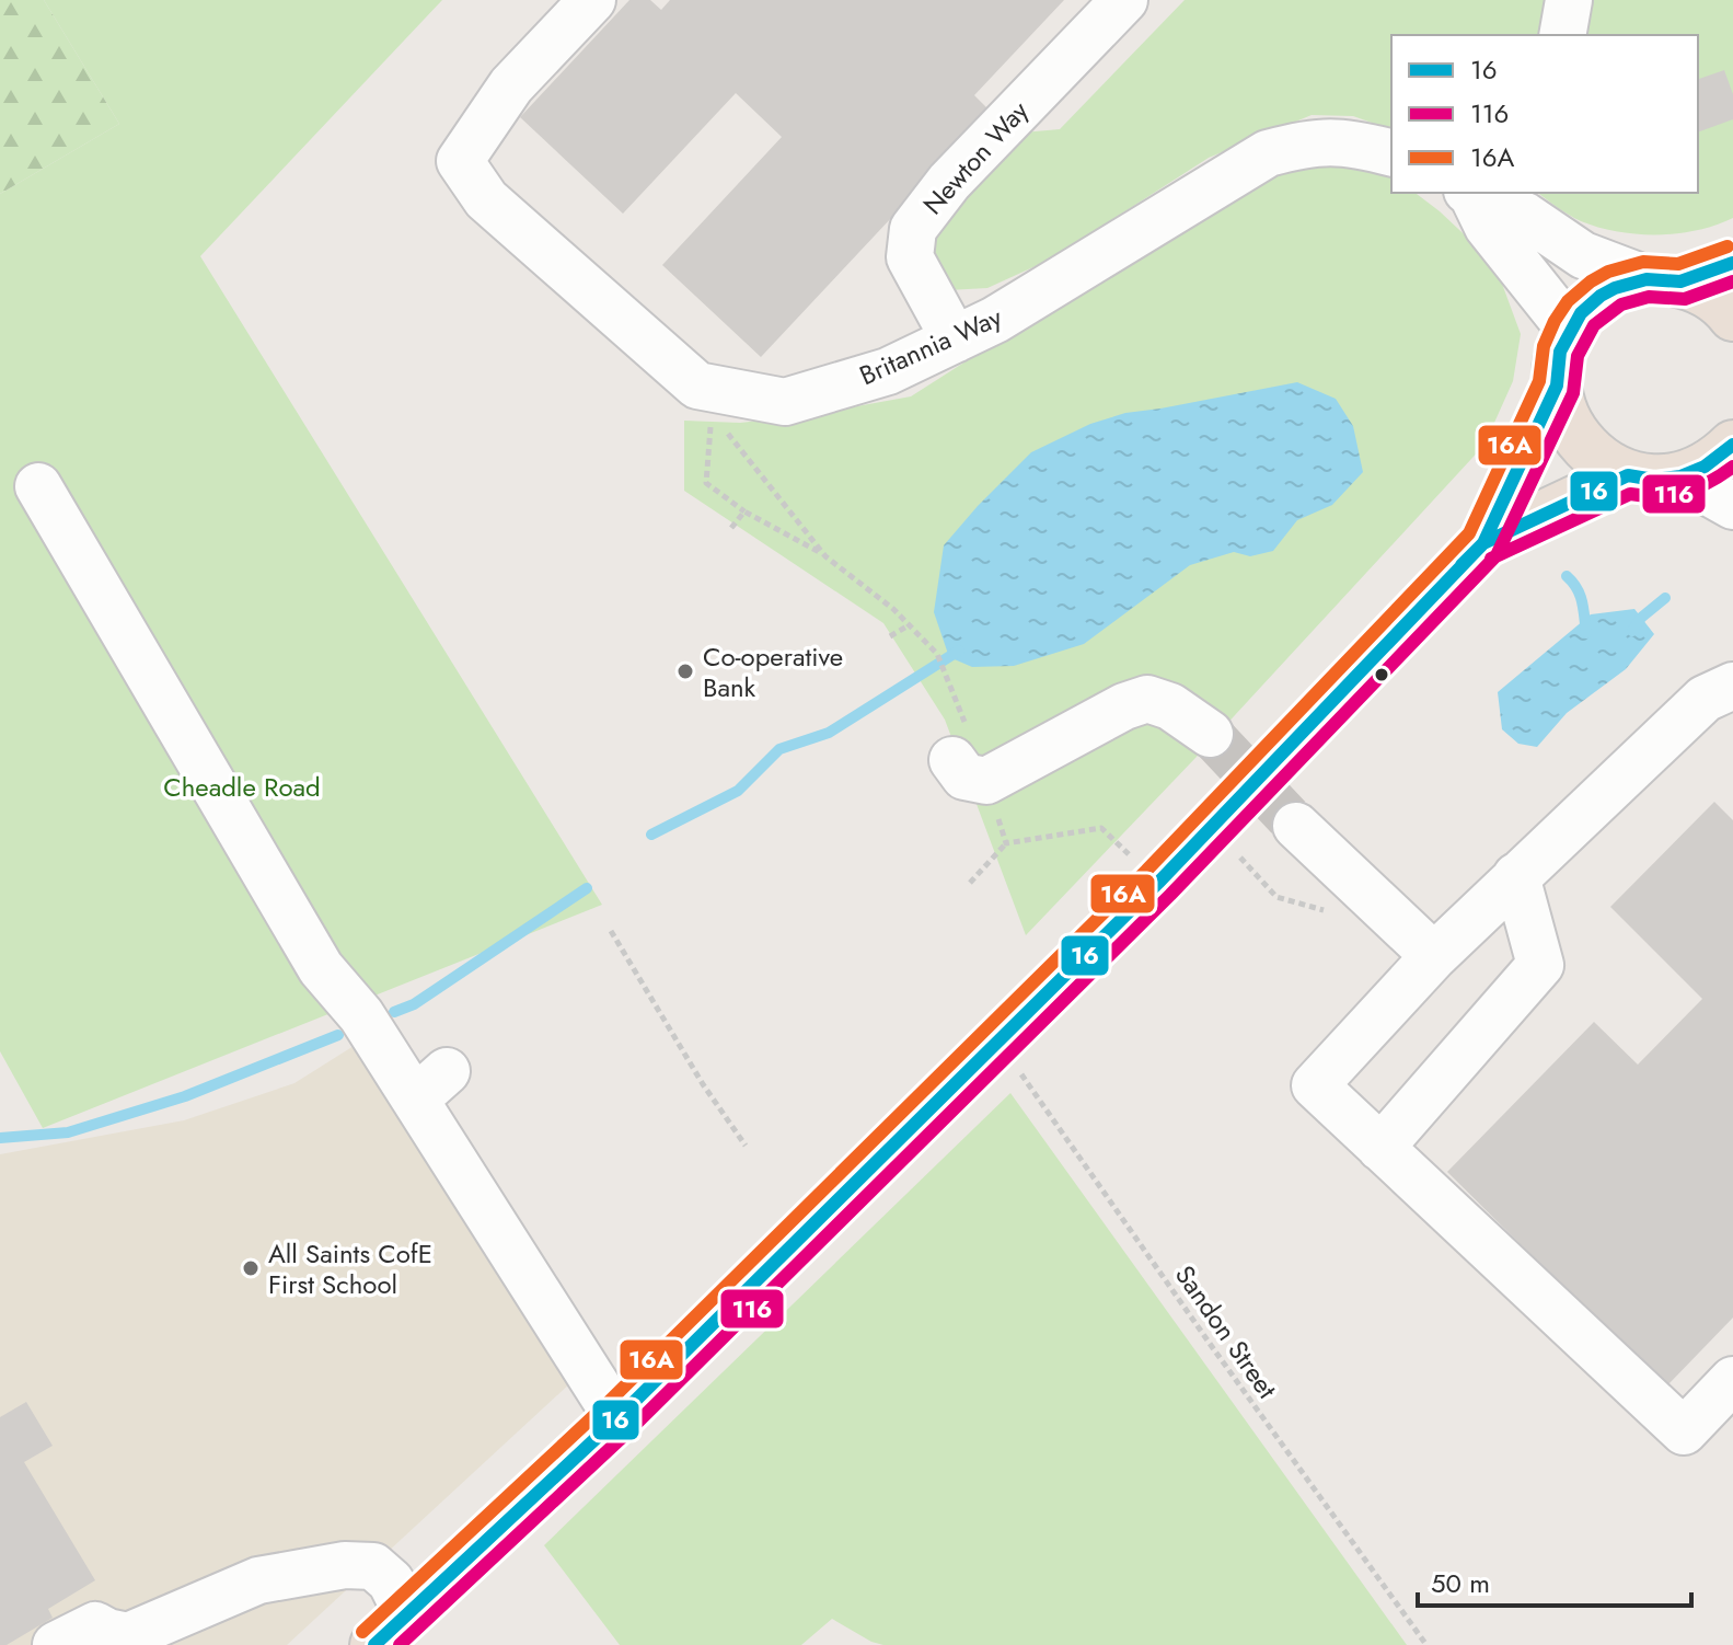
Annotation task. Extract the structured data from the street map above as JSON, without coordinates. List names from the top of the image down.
{
  "streets": {
    "lane": ["Newton Way", "Britannia Way"],
    "path": ["Sandon Street"]
  },
  "crossings": [
    ["Newton Way", "Britannia Way"]
  ],
  "parks": ["Cheadle Road"],
  "places": ["Co-operative Bank", "All Saints CofE First School"],
  "lines": ["transit line 16A", "transit line 16", "transit line 116"],
  "legend": ["16", "116", "16A"],
  "scale_bar": "50 m"
}
